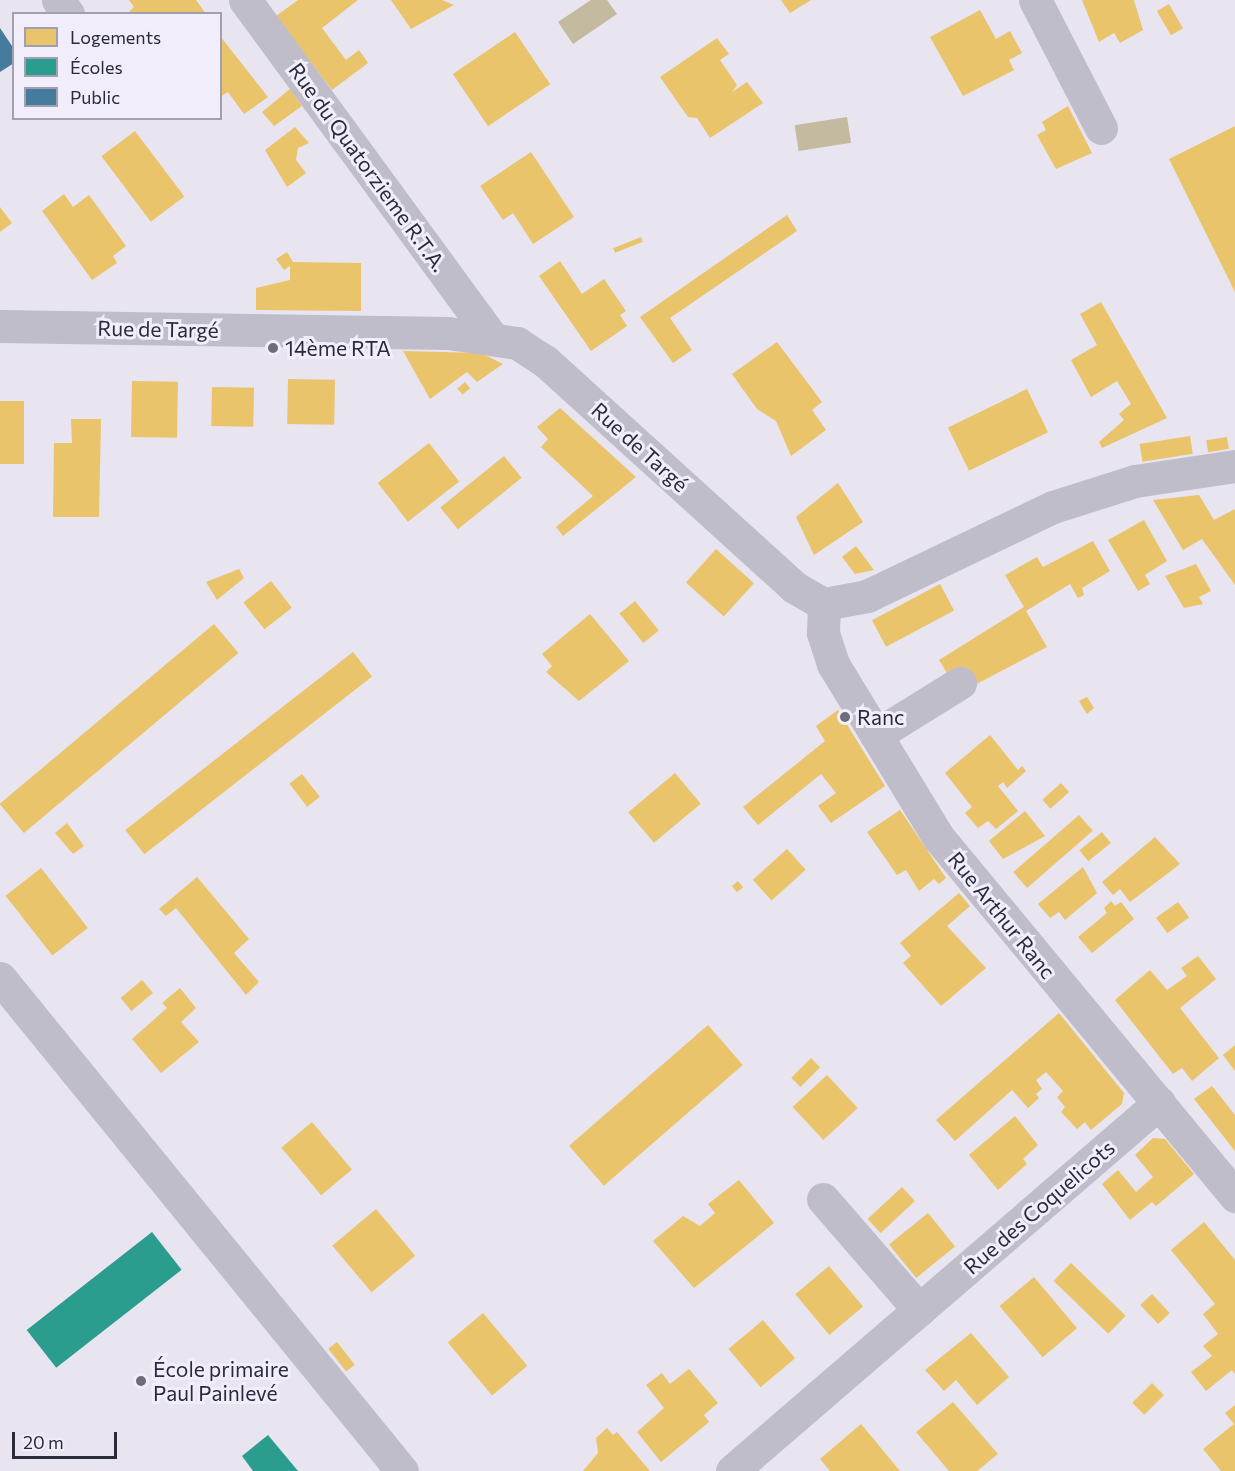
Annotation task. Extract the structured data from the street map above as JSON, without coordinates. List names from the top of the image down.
{
  "streets": {
    "street": [
      "Rue du Quatorzieme R.T.A.",
      "Rue de Targé",
      "Rue Arthur Ranc",
      "Rue des Coquelicots"
    ]
  },
  "crossings": [
    ["Rue du Quatorzieme R.T.A.", "Rue de Targé"],
    ["Rue de Targé", "Rue Arthur Ranc"],
    ["Rue Arthur Ranc", "Rue des Coquelicots"]
  ],
  "places": ["14ème RTA", "Ranc", "École primaire Paul Painlevé"],
  "legend": ["Logements", "Écoles", "Public"],
  "scale_bar": "20 m"
}
